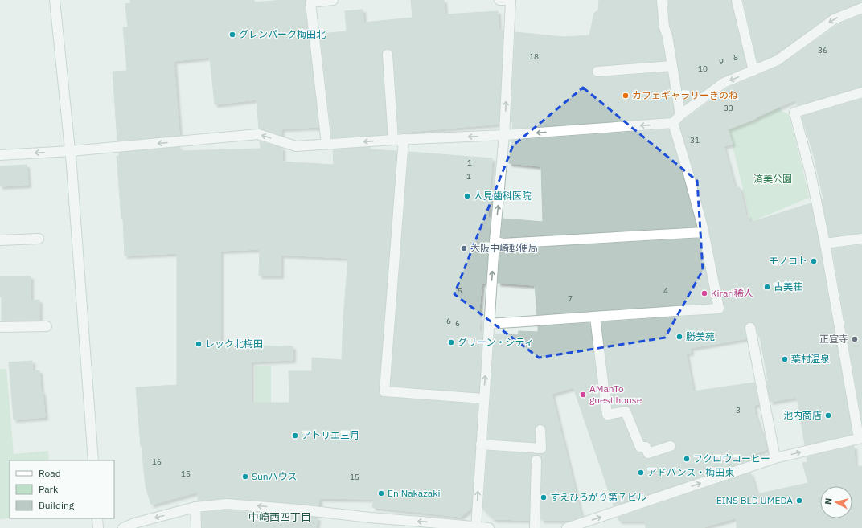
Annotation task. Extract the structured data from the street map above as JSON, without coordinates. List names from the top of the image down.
{
  "districts": ["中崎西四丁目"],
  "parks": ["済美公園"],
  "places": [
    "グレンパーク梅田北",
    "カフェギャラリーきのね",
    "人見歯科医院",
    "大阪中崎郵便局",
    "モノコト",
    "古美荘",
    "Kirari稀人",
    "勝美苑",
    "正宣寺",
    "グリーン・シティ",
    "レック北梅田",
    "葉村温泉",
    "AManTo guest house",
    "池内商店",
    "アトリエ三月",
    "フクロウコーヒー",
    "アドバンス・梅田東",
    "Sunハウス",
    "En Nakazaki",
    "すえひろがり第７ビル",
    "EINS BLD UMEDA"
  ],
  "house_numbers": [
    "36",
    "18",
    "8",
    "9",
    "10",
    "33",
    "31",
    "1",
    "1",
    "5",
    "4",
    "7",
    "6",
    "6",
    "3",
    "16",
    "15",
    "15"
  ],
  "legend": ["Road", "Park", "Building"],
  "north": "left"
}
